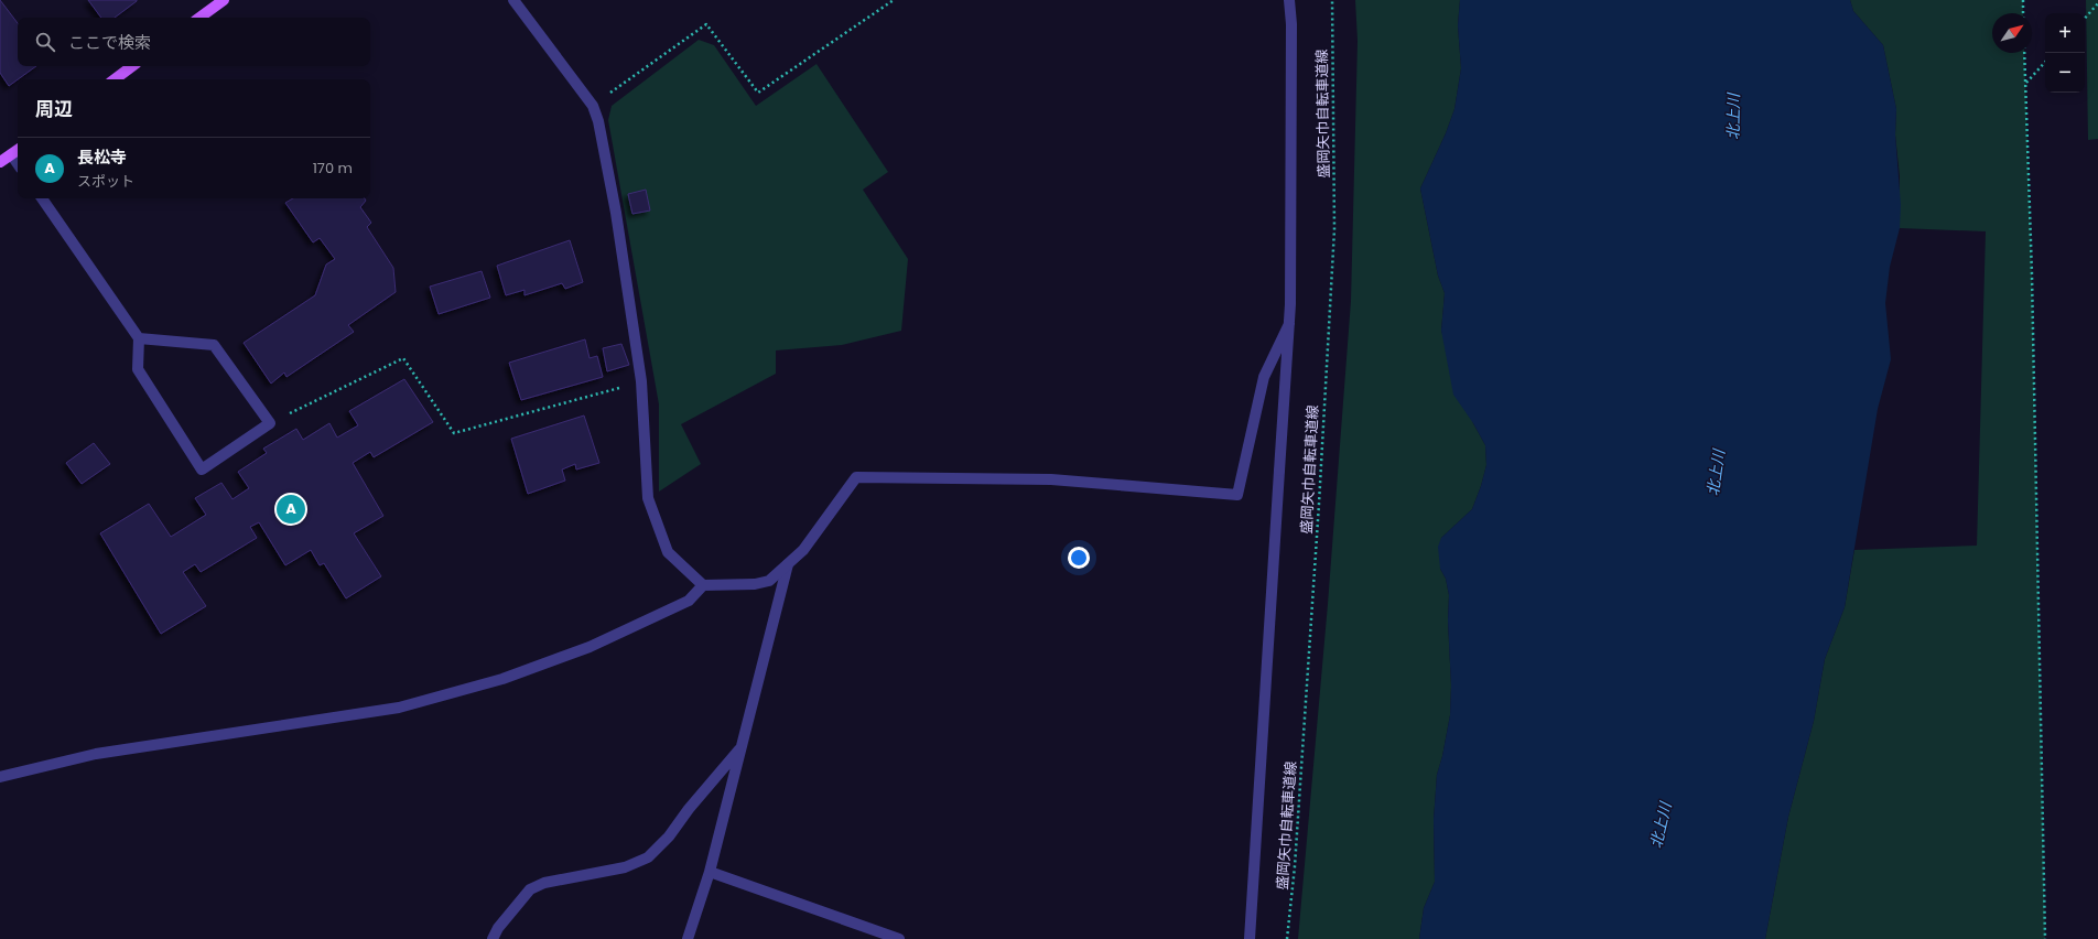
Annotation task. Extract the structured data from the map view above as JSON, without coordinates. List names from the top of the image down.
{
  "streets": {
    "path": ["盛岡矢巾自転車道線"]
  },
  "water": ["北上川"],
  "north": "top right",
  "page": {
    "map_buttons": ["+", "−"],
    "search": "ここで検索",
    "heading": "周辺",
    "list": [
      {
        "mark": "A",
        "name": "長松寺",
        "note": "スポット",
        "value": "170 m"
      }
    ],
    "pins": "A"
  }
}
